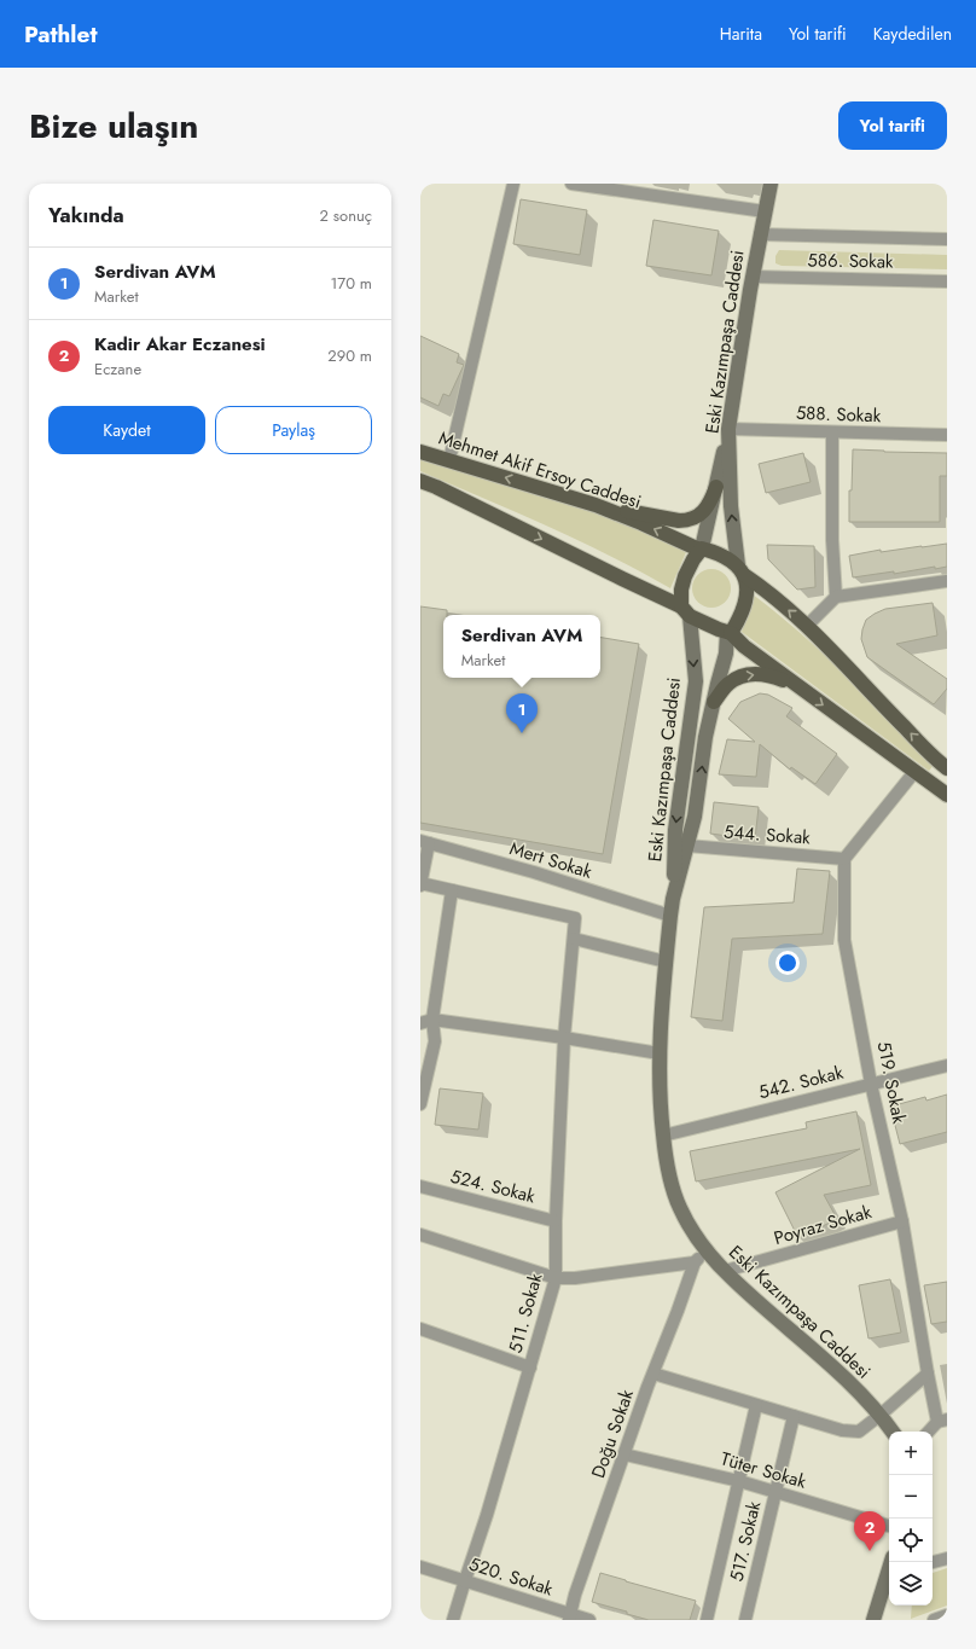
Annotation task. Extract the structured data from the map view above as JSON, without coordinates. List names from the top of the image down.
{
  "streets": {
    "main road": ["Mehmet Akif Ersoy Caddesi"],
    "street": [
      "586. Sokak",
      "Eski Kazımpaşa Caddesi",
      "588. Sokak",
      "544. Sokak",
      "Mert Sokak",
      "542. Sokak",
      "519. Sokak",
      "524. Sokak",
      "Poyraz Sokak",
      "511. Sokak",
      "Doğu Sokak",
      "Tüter Sokak",
      "517. Sokak",
      "520. Sokak"
    ]
  },
  "crossings": [
    ["586. Sokak", "Eski Kazımpaşa Caddesi"],
    ["Eski Kazımpaşa Caddesi", "588. Sokak"],
    ["Eski Kazımpaşa Caddesi", "Mehmet Akif Ersoy Caddesi"],
    ["Eski Kazımpaşa Caddesi", "544. Sokak"],
    ["Eski Kazımpaşa Caddesi", "Mert Sokak"],
    ["Eski Kazımpaşa Caddesi", "542. Sokak"],
    ["Eski Kazımpaşa Caddesi", "Poyraz Sokak"],
    ["544. Sokak", "519. Sokak"],
    ["542. Sokak", "519. Sokak"],
    ["519. Sokak", "Poyraz Sokak"],
    ["524. Sokak", "511. Sokak"],
    ["511. Sokak", "520. Sokak"],
    ["Doğu Sokak", "Tüter Sokak"],
    ["Doğu Sokak", "520. Sokak"],
    ["Tüter Sokak", "517. Sokak"]
  ],
  "page": {
    "header": "Pathlet",
    "nav": ["Harita", "Yol tarifi", "Kaydedilen"],
    "title": "Bize ulaşın",
    "buttons": [
      "Yol tarifi",
      ["Kaydet", "Paylaş"]
    ],
    "heading": ["Yakında", "2 sonuç"],
    "list": [
      {
        "mark": "1",
        "name": "Serdivan AVM",
        "note": "Market",
        "value": "170 m"
      },
      {
        "mark": "2",
        "name": "Kadir Akar Eczanesi",
        "note": "Eczane",
        "value": "290 m"
      }
    ],
    "popup": ["Serdivan AVM", "Market"],
    "pins": ["1", "2"],
    "map_buttons": ["+", "−"]
  }
}
